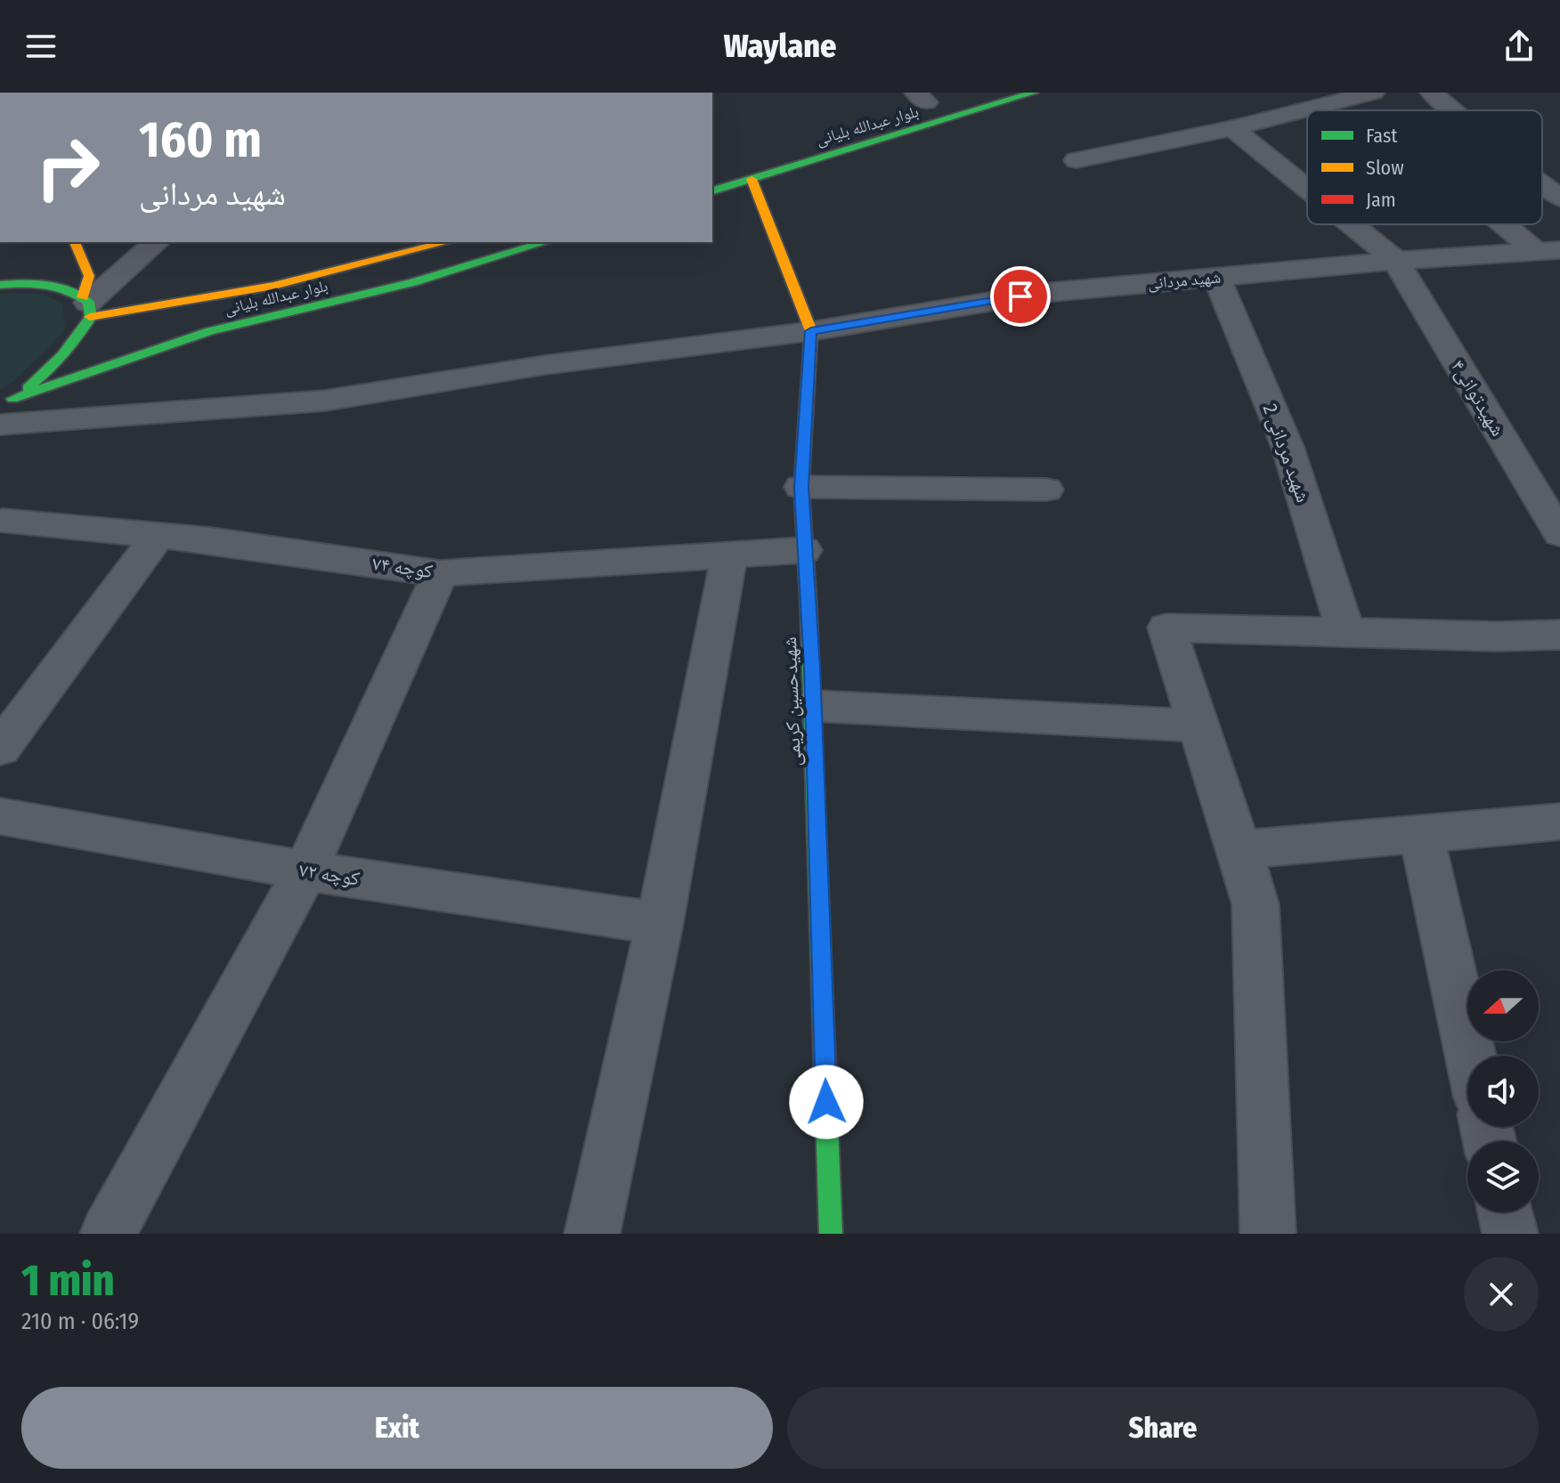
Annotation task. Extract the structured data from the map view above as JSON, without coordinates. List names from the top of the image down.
{
  "streets": {
    "main road": ["بلوار عبدالله بلیانی", "شهیدحسین کریمی"],
    "street": [
      "شهید مردانی",
      "شهیدتوانی۴",
      "شهید مردانی 2",
      "کوچه ۷۴",
      "کوچه ۷۲"
    ]
  },
  "crossings": [
    ["بلوار عبدالله بلیانی", "شهید مردانی"],
    ["بلوار عبدالله بلیانی", "شهیدحسین کریمی"],
    ["شهید مردانی", "شهیدتوانی۴"],
    ["شهید مردانی", "شهید مردانی 2"],
    ["شهید مردانی", "شهیدحسین کریمی"],
    ["کوچه ۷۴", "شهیدحسین کریمی"]
  ],
  "legend": ["Fast", "Slow", "Jam"],
  "north": "left",
  "page": {
    "header": "Waylane",
    "turn": ["160 m", "شهید مردانی"],
    "heading": ["1 min", "210 m · 06:19"],
    "buttons": ["Exit", "Share"]
  }
}
